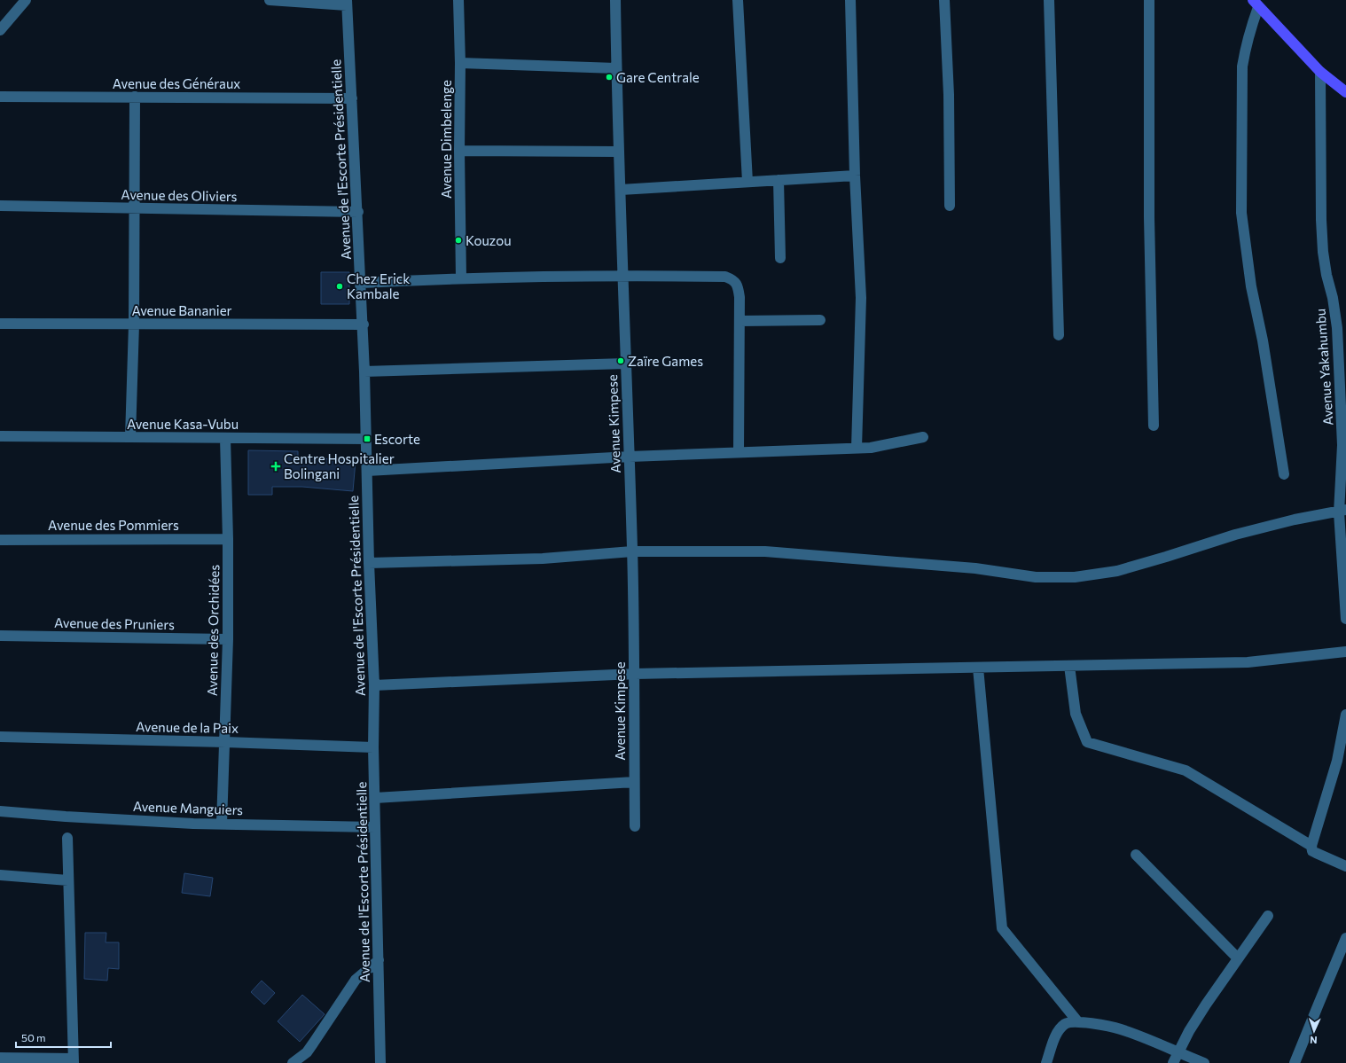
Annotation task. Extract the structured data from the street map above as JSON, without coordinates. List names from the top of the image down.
{
  "streets": {
    "street": [
      "Avenue des Généraux",
      "Avenue Dimbelenge",
      "Avenue de l'Escorte Présidentielle",
      "Avenue des Oliviers",
      "Avenue Bananier",
      "Avenue Yakahumbu",
      "Avenue Kasa-Vubu",
      "Avenue Kimpese",
      "Avenue des Pommiers",
      "Avenue des Pruniers",
      "Avenue des Orchidées",
      "Avenue de la Paix",
      "Avenue Manguiers"
    ]
  },
  "crossings": [
    ["Avenue des Généraux", "Avenue de l'Escorte Présidentielle"],
    ["Avenue de l'Escorte Présidentielle", "Avenue des Oliviers"],
    ["Avenue de l'Escorte Présidentielle", "Avenue Bananier"],
    ["Avenue de l'Escorte Présidentielle", "Avenue Kasa-Vubu"],
    ["Avenue de l'Escorte Présidentielle", "Avenue de la Paix"],
    ["Avenue de l'Escorte Présidentielle", "Avenue Manguiers"],
    ["Avenue Kasa-Vubu", "Avenue des Orchidées"],
    ["Avenue des Pommiers", "Avenue des Orchidées"],
    ["Avenue des Pruniers", "Avenue des Orchidées"],
    ["Avenue des Orchidées", "Avenue de la Paix"],
    ["Avenue des Orchidées", "Avenue Manguiers"]
  ],
  "places": {
    "other": [
      "Gare Centrale",
      "Kouzou",
      "Chez Erick Kambale",
      "Zaïre Games"
    ],
    "transit": ["Escorte"],
    "health": ["Centre Hospitalier Bolingani"]
  },
  "scale_bar": "50 m",
  "north": "bottom"
}
